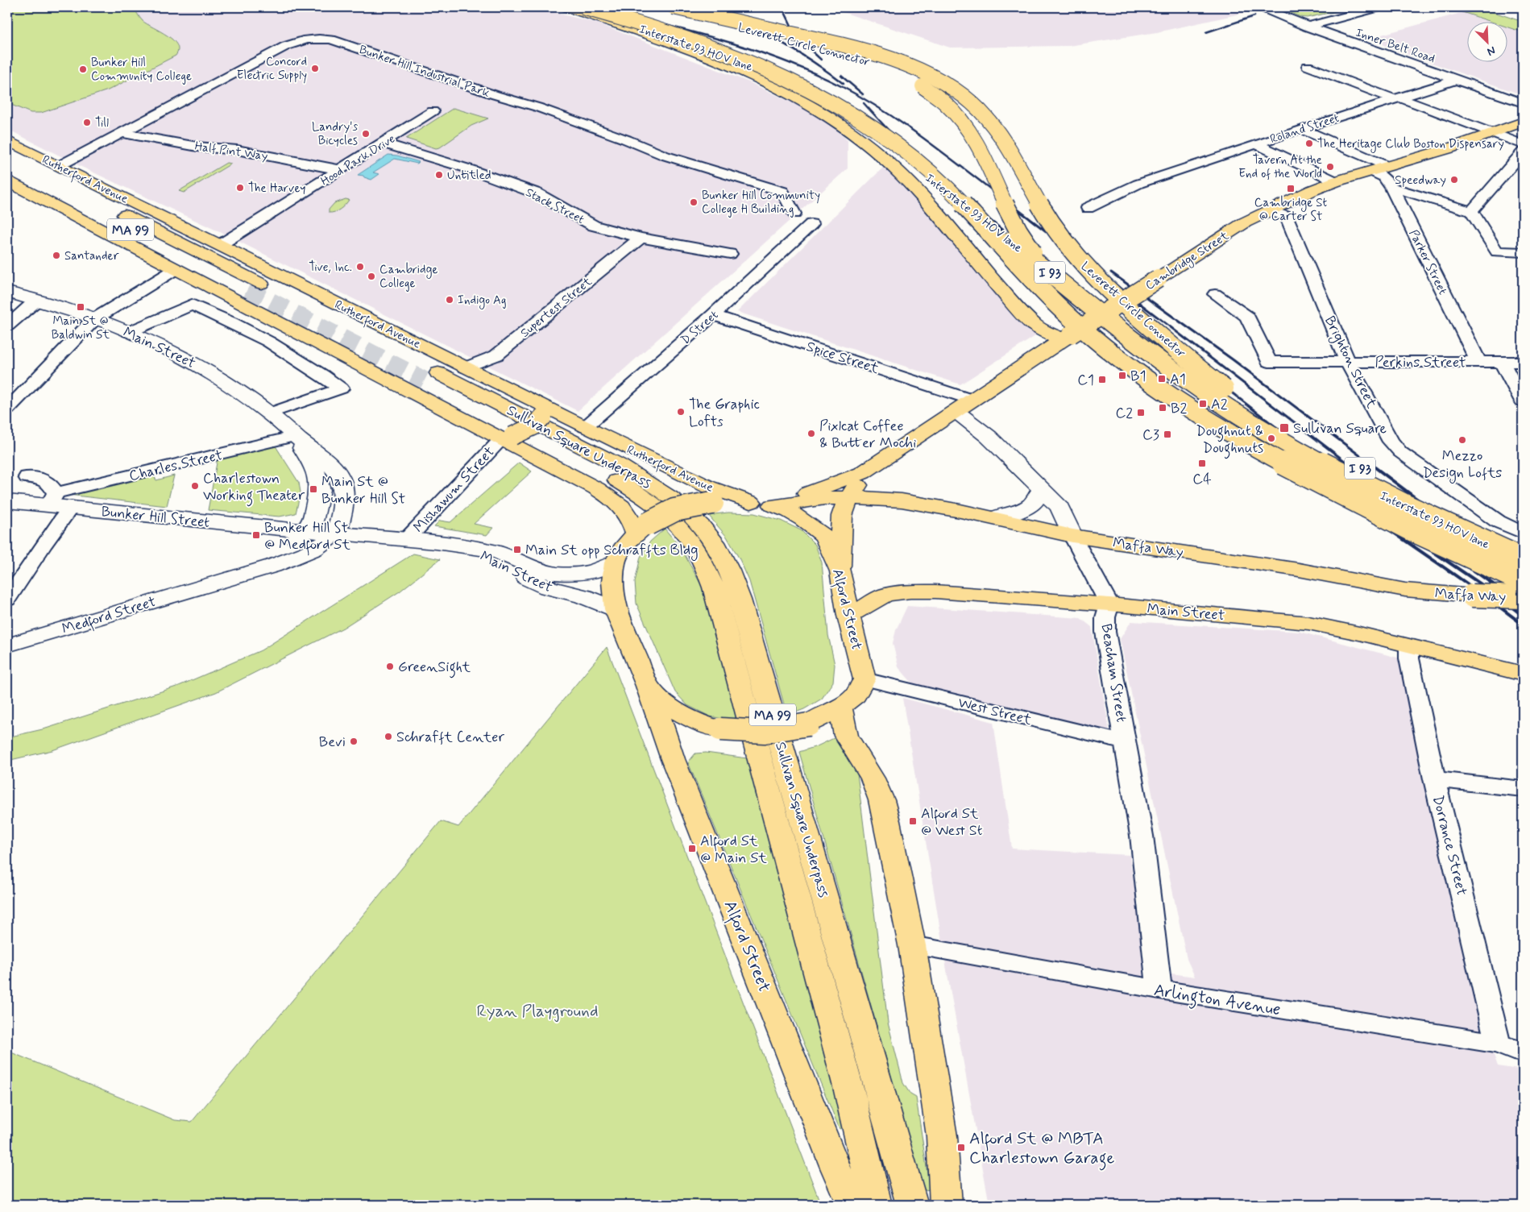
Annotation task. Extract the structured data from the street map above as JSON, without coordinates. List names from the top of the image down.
{
  "streets": {
    "main road": [
      "Leverett Circle Connector",
      "Interstate 93 HOV lane",
      "Rutherford Avenue",
      "MA 99",
      "Cambridge Street",
      "I 93",
      "Main Street",
      "Sullivan Square Underpass",
      "Bunker Hill Street",
      "Maffa Way",
      "Alford Street",
      "Medford Street",
      "Beacham Street"
    ],
    "street": [
      "Inner Belt Road",
      "Bunker Hill Industrial Park",
      "Roland Street",
      "Half Pint Way",
      "Hood Park Drive",
      "Stack Street",
      "Parker Street",
      "Supertest Street",
      "D Street",
      "Spice Street",
      "Brighton Street",
      "Perkins Street",
      "Charles Street",
      "Mishawum Street",
      "West Street",
      "Dorrance Street",
      "Arlington Avenue"
    ]
  },
  "crossings": [
    ["Leverett Circle Connector", "I 93"],
    ["Inner Belt Road", "Roland Street"],
    ["Interstate 93 HOV lane", "I 93"],
    ["Bunker Hill Industrial Park", "Half Pint Way"],
    ["Bunker Hill Industrial Park", "Rutherford Avenue"],
    ["Half Pint Way", "Hood Park Drive"],
    ["Hood Park Drive", "Rutherford Avenue"],
    ["Hood Park Drive", "Stack Street"],
    ["Rutherford Avenue", "Supertest Street"],
    ["Rutherford Avenue", "D Street"],
    ["Rutherford Avenue", "Alford Street"],
    ["Stack Street", "Supertest Street"],
    ["Cambridge Street", "Parker Street"],
    ["Cambridge Street", "Spice Street"],
    ["Cambridge Street", "Brighton Street"],
    ["Cambridge Street", "Maffa Way"],
    ["Cambridge Street", "Alford Street"],
    ["Cambridge Street", "Beacham Street"],
    ["Parker Street", "Perkins Street"],
    ["D Street", "Spice Street"],
    ["Main Street", "Charles Street"],
    ["Main Street", "Mishawum Street"],
    ["Main Street", "Bunker Hill Street"],
    ["Main Street", "Alford Street"],
    ["Main Street", "Medford Street"],
    ["Main Street", "Beacham Street"],
    ["Main Street", "Dorrance Street"],
    ["Brighton Street", "Perkins Street"],
    ["Charles Street", "Bunker Hill Street"],
    ["Bunker Hill Street", "Medford Street"],
    ["Maffa Way", "Alford Street"],
    ["Maffa Way", "Beacham Street"],
    ["Alford Street", "West Street"],
    ["Beacham Street", "West Street"],
    ["Beacham Street", "Arlington Avenue"],
    ["Dorrance Street", "Arlington Avenue"]
  ],
  "parks": ["Ryan Playground"],
  "places": {
    "other": [
      "Concord Electric Supply",
      "Bunker Hill Community College",
      "Till",
      "Landry's Bicycles",
      "The Heritage Club Boston Dispensary",
      "Tavern At the End of the World",
      "Untitled",
      "Speedway",
      "The Harvey",
      "Bunker Hill Community College H Building",
      "Santander",
      "Tive, Inc.",
      "Cambridge College",
      "Indigo Ag",
      "The Graphic Lofts",
      "Pixlcat Coffee & Butter Mochi",
      "Doughnut & Doughnuts",
      "Mezzo Design Lofts",
      "Charlestown Working Theater",
      "GreenSight",
      "Schrafft Center",
      "Bevi"
    ],
    "transit": [
      "Cambridge St @ Carter St",
      "Main St @ Baldwin St",
      "B1",
      "A1",
      "C1",
      "A2",
      "B2",
      "C2",
      "Sullivan Square",
      "C3",
      "C4",
      "Main St @ Bunker Hill St",
      "Bunker Hill St @ Medford St",
      "Main St opp Schraffts Bldg",
      "Alford St @ West St",
      "Alford St @ Main St",
      "Alford St @ MBTA Charlestown Garage"
    ]
  },
  "north": "bottom right"
}
